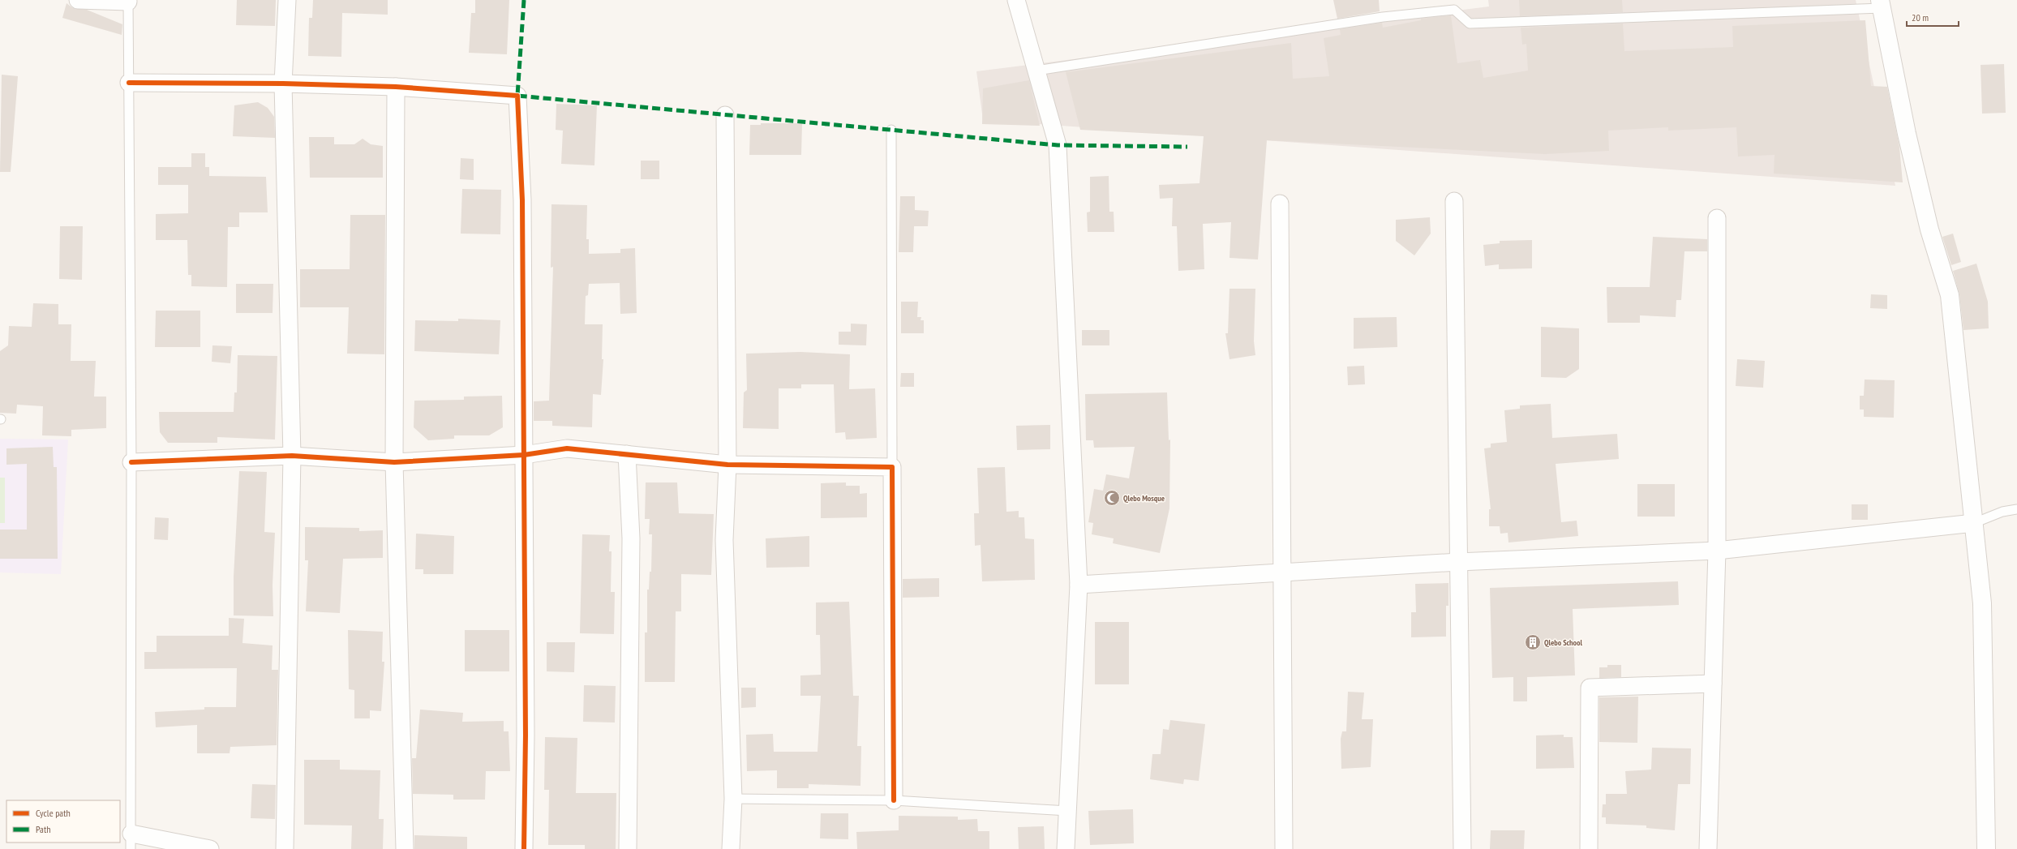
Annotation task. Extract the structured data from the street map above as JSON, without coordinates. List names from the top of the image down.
{
  "places": {
    "mosque": ["Qlebo Mosque"],
    "building": ["Qlebo School"]
  },
  "legend": ["Cycle path", "Path"],
  "scale_bar": "20 m"
}
